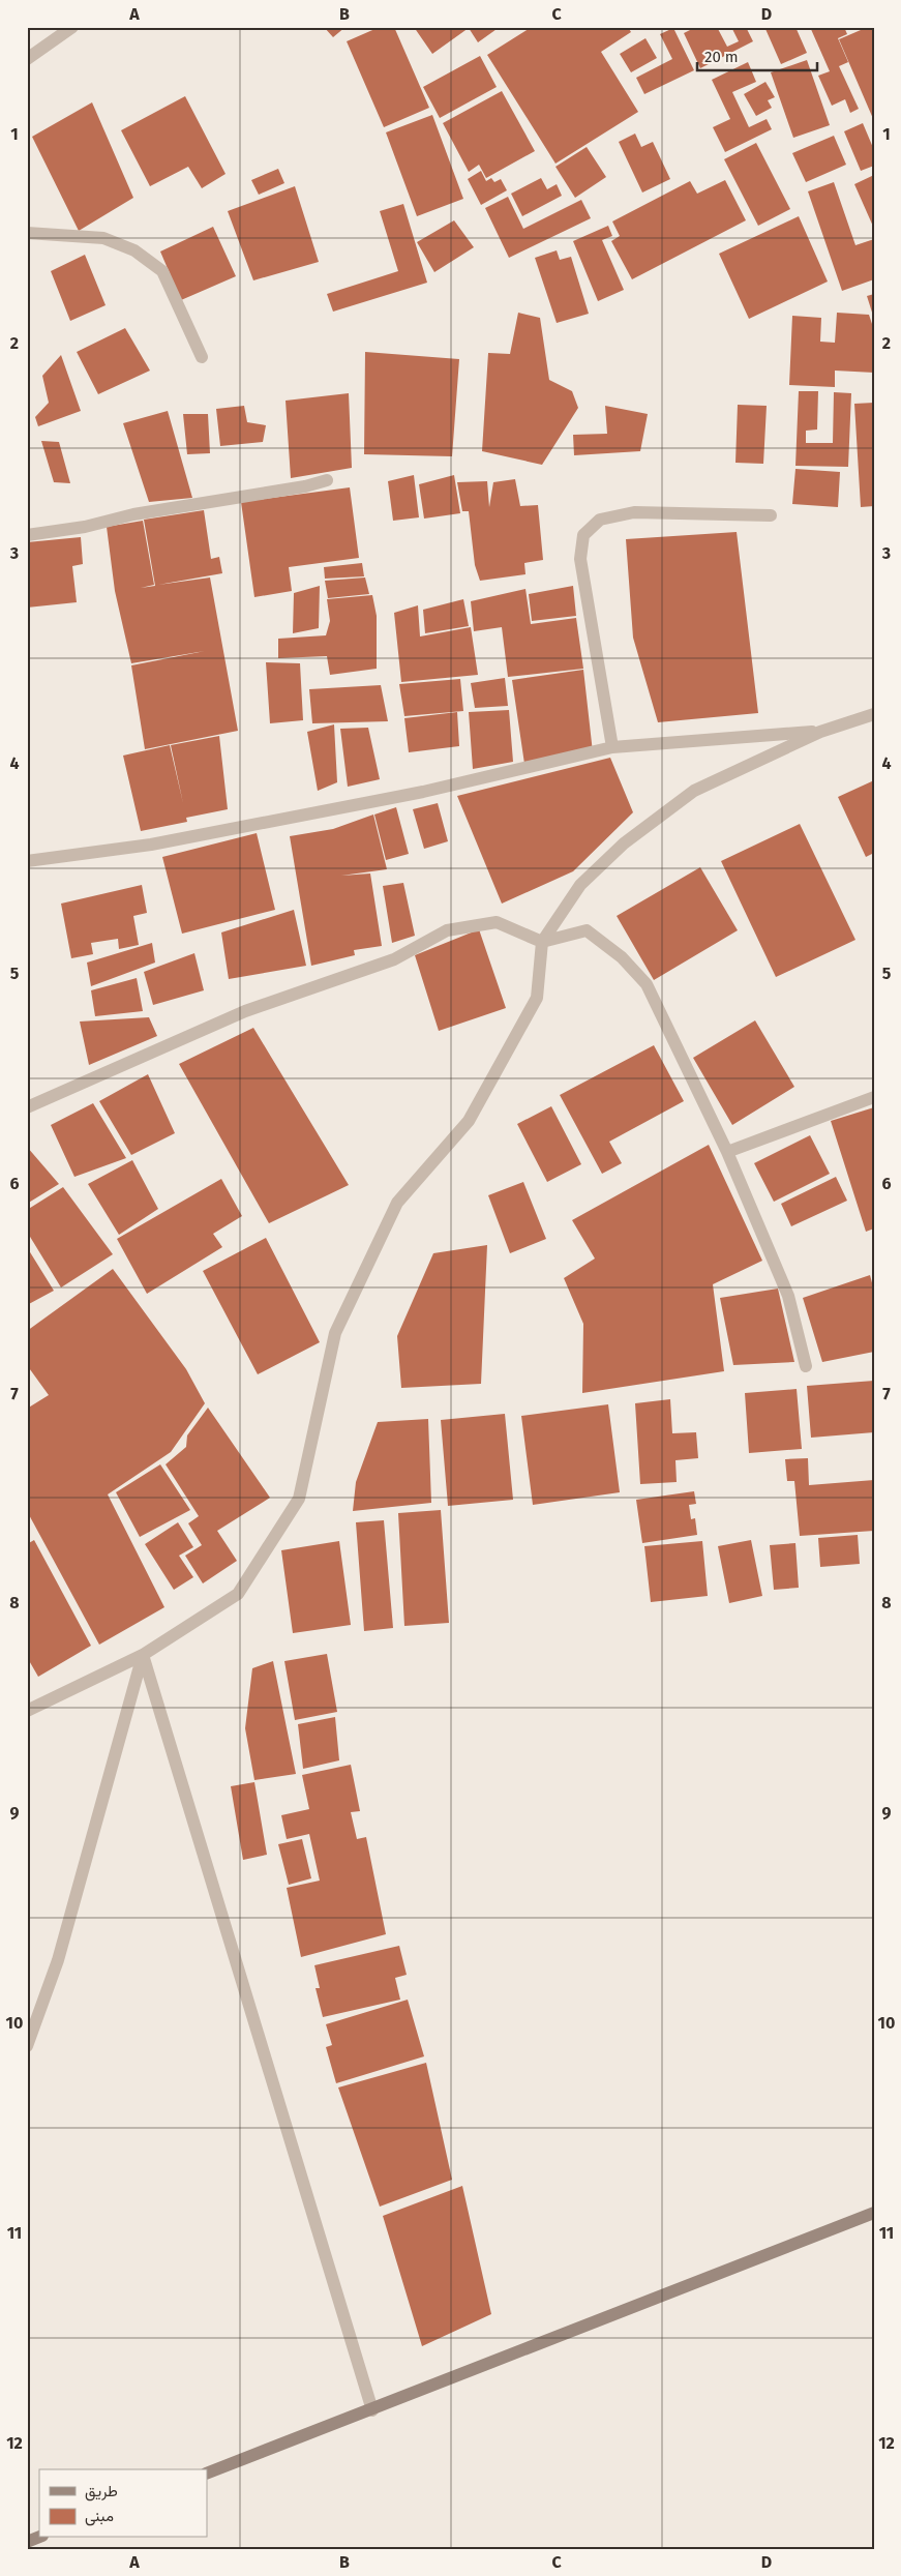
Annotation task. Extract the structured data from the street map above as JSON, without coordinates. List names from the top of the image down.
{
  "legend": ["طريق", "مبنى"],
  "scale_bar": "20 m",
  "grid": {
    "columns": [
      "A",
      "B",
      "C",
      "D"
    ],
    "rows": [
      "1",
      "2",
      "3",
      "4",
      "5",
      "6",
      "7",
      "8",
      "9",
      "10",
      "11",
      "12"
    ]
  }
}
